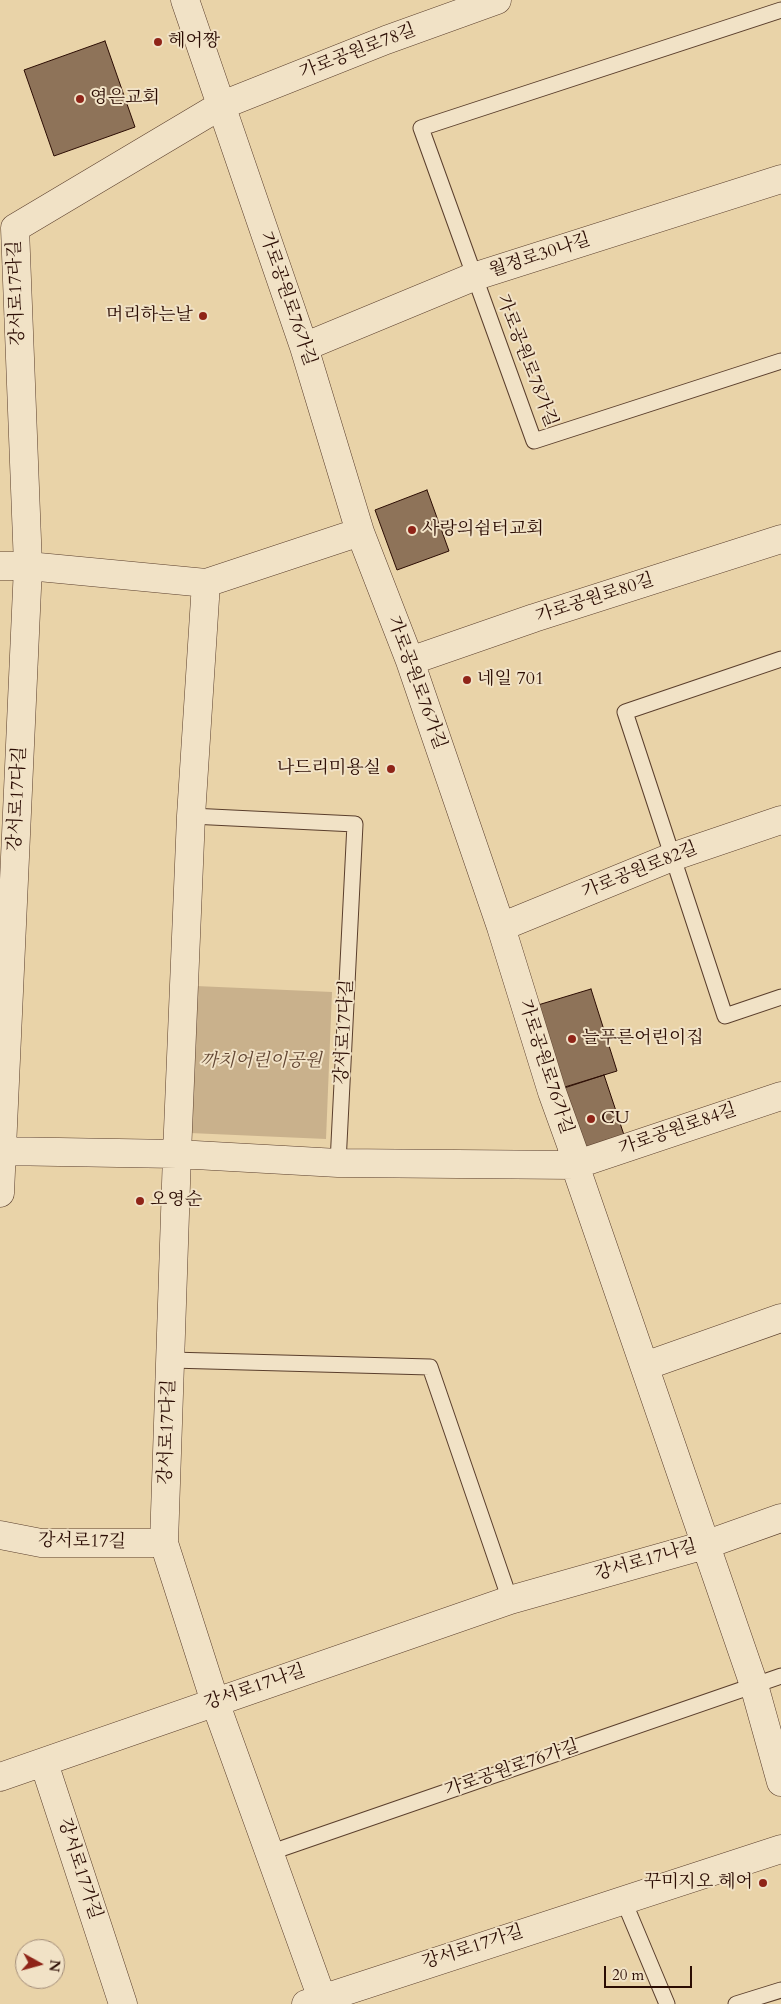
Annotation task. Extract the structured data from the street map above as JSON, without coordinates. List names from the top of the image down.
{
  "streets": {
    "street": [
      "가로공원로78길",
      "월정로30나길",
      "강서로17라길",
      "가로공원로76가길",
      "가로공원로80길",
      "강서로17다길",
      "가로공원로82길",
      "가로공원로84길",
      "강서로17길",
      "강서로17나길",
      "강서로17가길"
    ],
    "lane": ["가로공원로78가길"]
  },
  "crossings": [
    ["가로공원로78길", "강서로17라길"],
    ["가로공원로78길", "가로공원로76가길"],
    ["월정로30나길", "가로공원로76가길"],
    ["월정로30나길", "가로공원로78가길"],
    ["강서로17라길", "가로공원로76가길"],
    ["강서로17라길", "강서로17다길"],
    ["가로공원로76가길", "가로공원로80길"],
    ["가로공원로76가길", "가로공원로82길"],
    ["가로공원로76가길", "가로공원로84길"],
    ["가로공원로76가길", "강서로17나길"],
    ["가로공원로76가길", "강서로17가길"],
    ["강서로17다길", "강서로17길"],
    ["강서로17다길", "강서로17나길"],
    ["강서로17다길", "강서로17가길"],
    ["강서로17나길", "강서로17가길"]
  ],
  "parks": ["까치어린이공원"],
  "places": [
    "헤어짱",
    "영은교회",
    "머리하는날",
    "사랑의쉼터교회",
    "네일 701",
    "나드리미용실",
    "늘푸른어린이집",
    "CU",
    "오영순",
    "꾸미지오 헤어"
  ],
  "scale_bar": "20 m",
  "north": "right"
}
